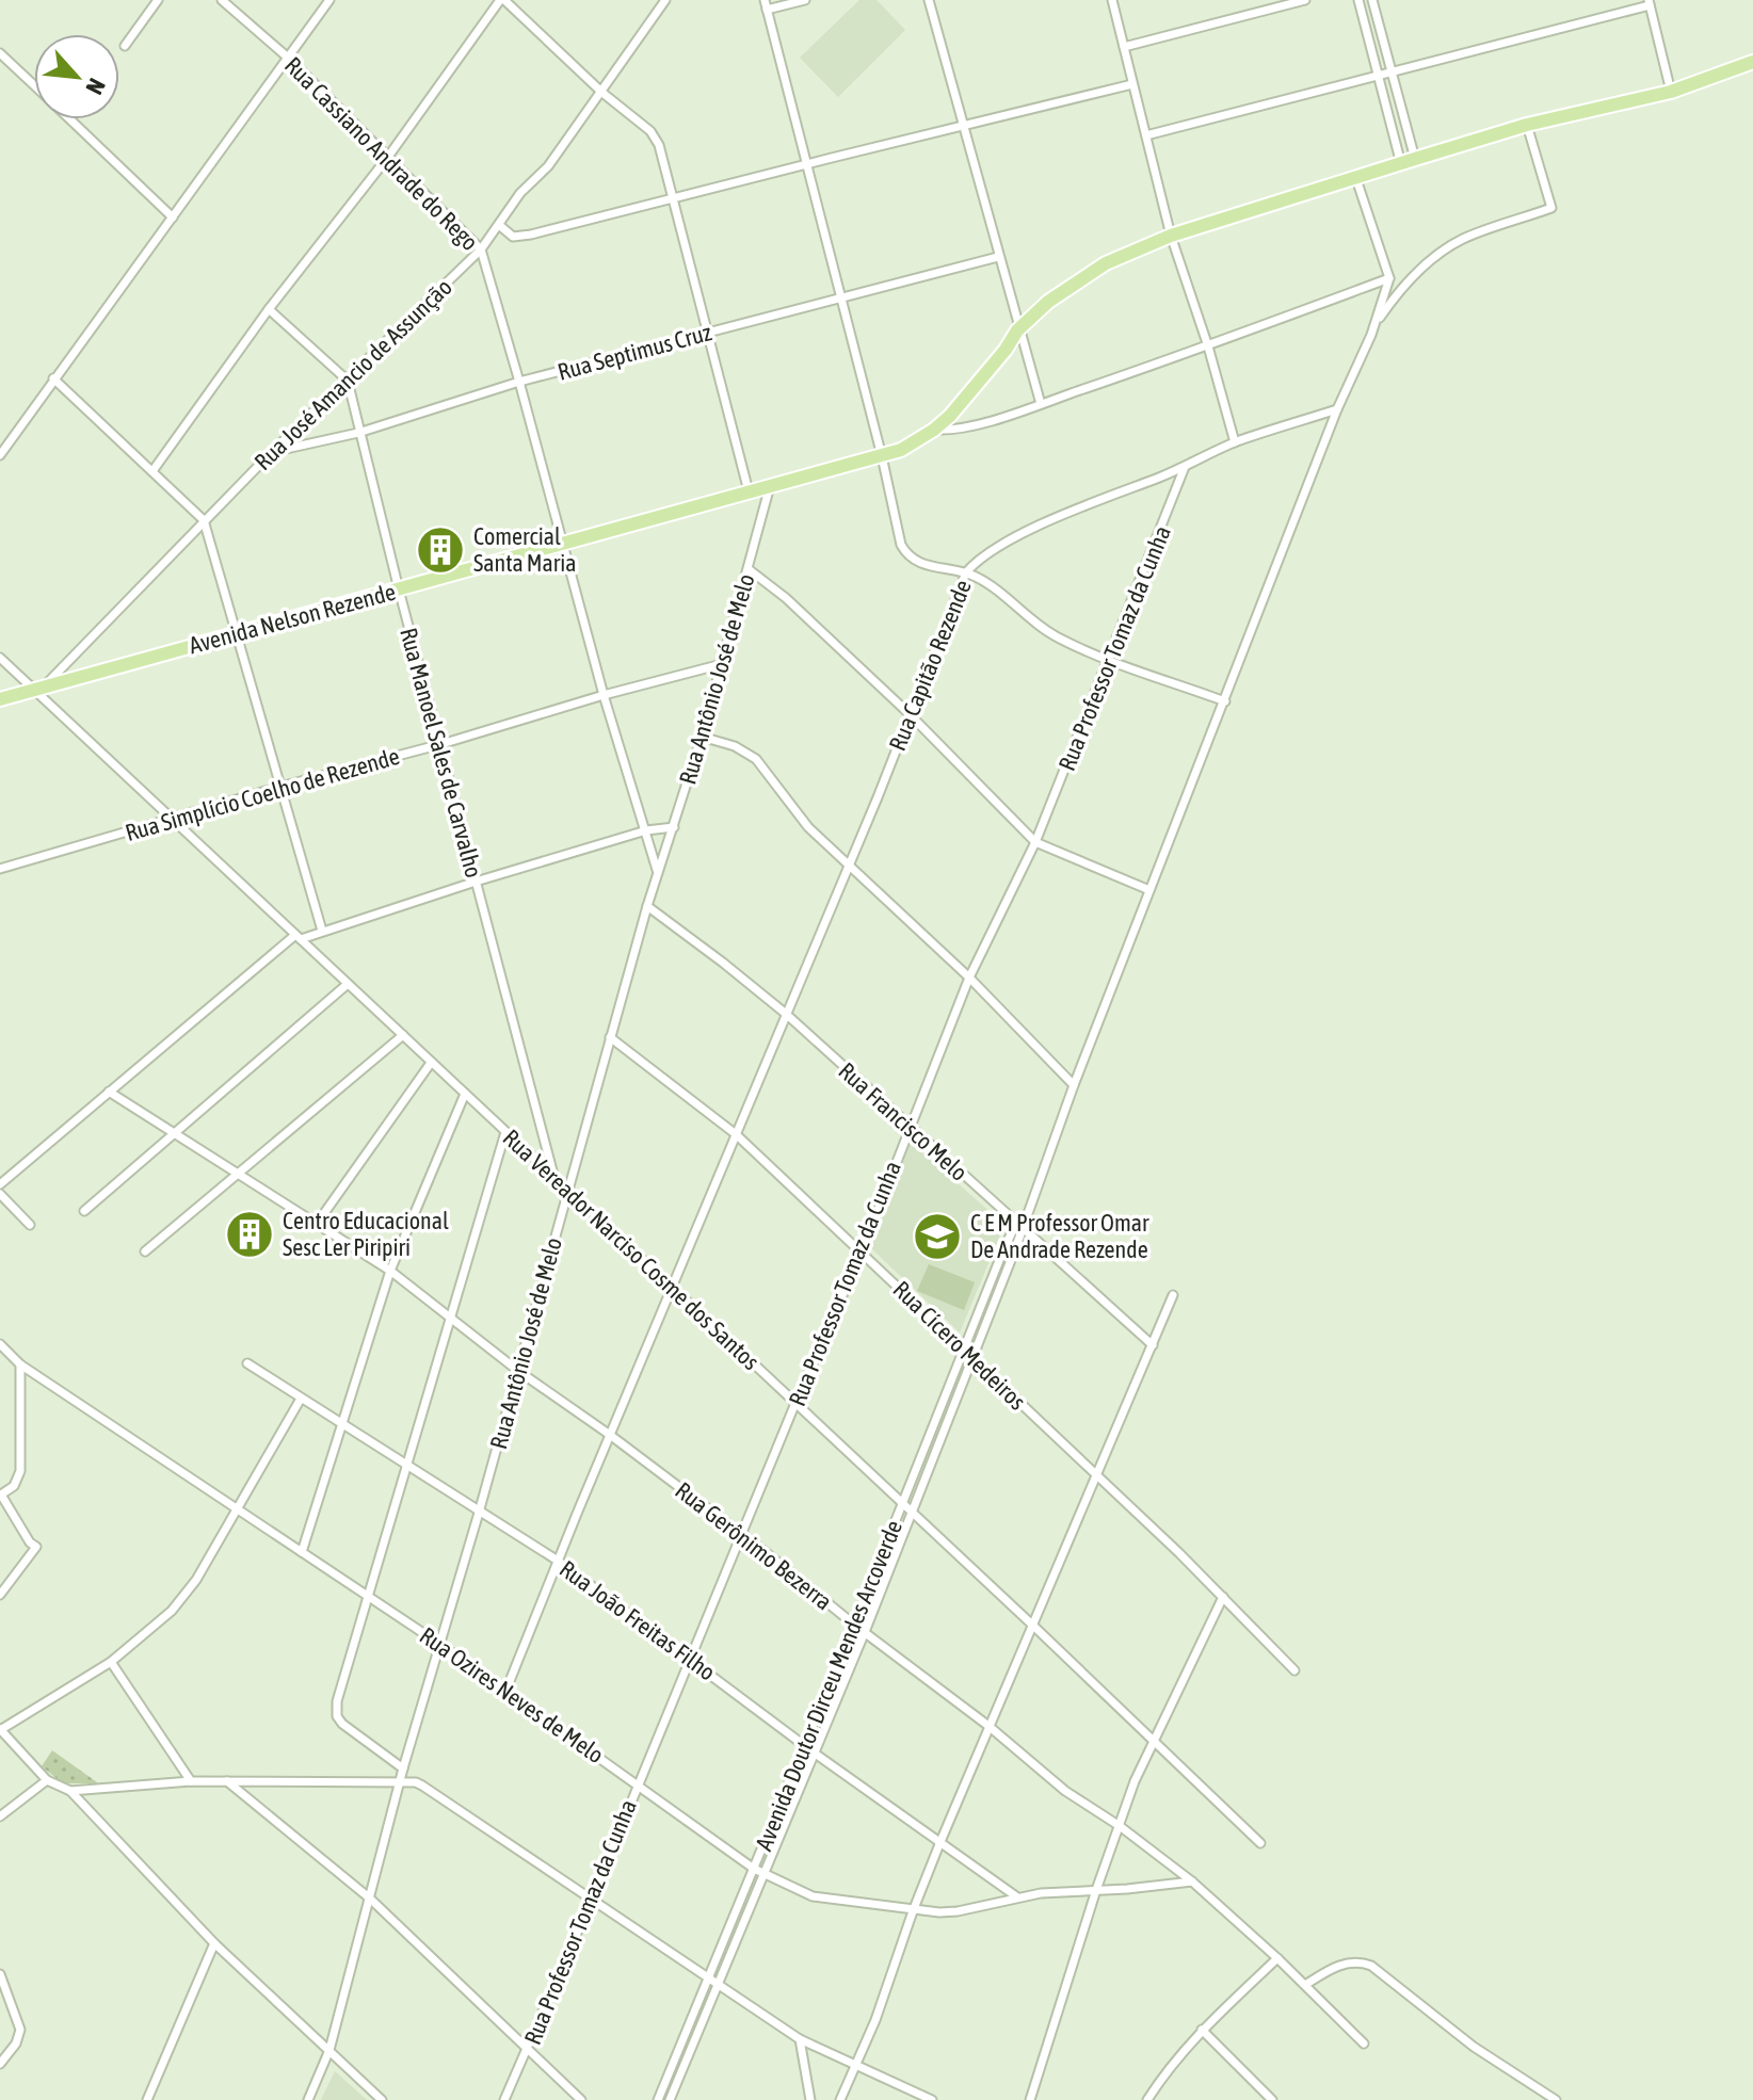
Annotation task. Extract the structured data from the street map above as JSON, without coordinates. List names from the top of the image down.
{
  "streets": {
    "main road": ["Avenida Nelson Rezende"],
    "street": [
      "Rua Cassiano Andrade do Rego",
      "Rua Septimus Cruz",
      "Rua José Amancio de Assunção",
      "Rua Professor Tomaz da Cunha",
      "Rua Capitão Rezende",
      "Rua Antônio José de Melo",
      "Rua Manoel Sales de Carvalho",
      "Rua Simplício Coelho de Rezende",
      "Rua Francisco Melo",
      "Rua Vereador Narciso Cosme dos Santos",
      "Rua Cícero Medeiros",
      "Rua Gerônimo Bezerra",
      "Rua João Freitas Filho",
      "Avenida Doutor Dirceu Mendes Arcoverde",
      "Rua Ozires Neves de Melo"
    ]
  },
  "crossings": [
    ["Rua Cassiano Andrade do Rego", "Rua Septimus Cruz"],
    ["Rua Cassiano Andrade do Rego", "Rua José Amancio de Assunção"],
    ["Rua Cassiano Andrade do Rego", "Avenida Nelson Rezende"],
    ["Rua Cassiano Andrade do Rego", "Rua Antônio José de Melo"],
    ["Rua Cassiano Andrade do Rego", "Rua Simplício Coelho de Rezende"],
    ["Rua Septimus Cruz", "Rua José Amancio de Assunção"],
    ["Rua Septimus Cruz", "Rua Manoel Sales de Carvalho"],
    ["Rua José Amancio de Assunção", "Avenida Nelson Rezende"],
    ["Rua José Amancio de Assunção", "Rua Manoel Sales de Carvalho"],
    ["Rua José Amancio de Assunção", "Rua Vereador Narciso Cosme dos Santos"],
    ["Avenida Nelson Rezende", "Rua Antônio José de Melo"],
    ["Avenida Nelson Rezende", "Rua Manoel Sales de Carvalho"],
    ["Avenida Nelson Rezende", "Rua Vereador Narciso Cosme dos Santos"],
    ["Rua Professor Tomaz da Cunha", "Rua Capitão Rezende"],
    ["Rua Professor Tomaz da Cunha", "Rua Francisco Melo"],
    ["Rua Professor Tomaz da Cunha", "Rua Vereador Narciso Cosme dos Santos"],
    ["Rua Professor Tomaz da Cunha", "Rua Cícero Medeiros"],
    ["Rua Professor Tomaz da Cunha", "Rua Gerônimo Bezerra"],
    ["Rua Professor Tomaz da Cunha", "Rua João Freitas Filho"],
    ["Rua Professor Tomaz da Cunha", "Rua Ozires Neves de Melo"],
    ["Rua Capitão Rezende", "Rua Francisco Melo"],
    ["Rua Capitão Rezende", "Rua Vereador Narciso Cosme dos Santos"],
    ["Rua Capitão Rezende", "Rua Cícero Medeiros"],
    ["Rua Capitão Rezende", "Rua Gerônimo Bezerra"],
    ["Rua Capitão Rezende", "Rua João Freitas Filho"],
    ["Rua Capitão Rezende", "Rua Ozires Neves de Melo"],
    ["Rua Antônio José de Melo", "Rua Simplício Coelho de Rezende"],
    ["Rua Antônio José de Melo", "Rua Francisco Melo"],
    ["Rua Antônio José de Melo", "Rua Vereador Narciso Cosme dos Santos"],
    ["Rua Antônio José de Melo", "Rua Cícero Medeiros"],
    ["Rua Antônio José de Melo", "Rua Gerônimo Bezerra"],
    ["Rua Antônio José de Melo", "Rua João Freitas Filho"],
    ["Rua Antônio José de Melo", "Rua Ozires Neves de Melo"],
    ["Rua Manoel Sales de Carvalho", "Rua Simplício Coelho de Rezende"],
    ["Rua Manoel Sales de Carvalho", "Rua Vereador Narciso Cosme dos Santos"],
    ["Rua Simplício Coelho de Rezende", "Rua Vereador Narciso Cosme dos Santos"],
    ["Rua Francisco Melo", "Avenida Doutor Dirceu Mendes Arcoverde"],
    ["Rua Vereador Narciso Cosme dos Santos", "Avenida Doutor Dirceu Mendes Arcoverde"],
    ["Rua Cícero Medeiros", "Avenida Doutor Dirceu Mendes Arcoverde"],
    ["Rua Gerônimo Bezerra", "Avenida Doutor Dirceu Mendes Arcoverde"],
    ["Rua Gerônimo Bezerra", "Rua Ozires Neves de Melo"],
    ["Rua João Freitas Filho", "Avenida Doutor Dirceu Mendes Arcoverde"],
    ["Rua João Freitas Filho", "Rua Ozires Neves de Melo"],
    ["Avenida Doutor Dirceu Mendes Arcoverde", "Rua Ozires Neves de Melo"]
  ],
  "places": {
    "building": ["Comercial Santa Maria", "Centro Educacional Sesc Ler Piripiri"],
    "school or university": ["C E M Professor Omar De Andrade Rezende"]
  },
  "north": "bottom right"
}
